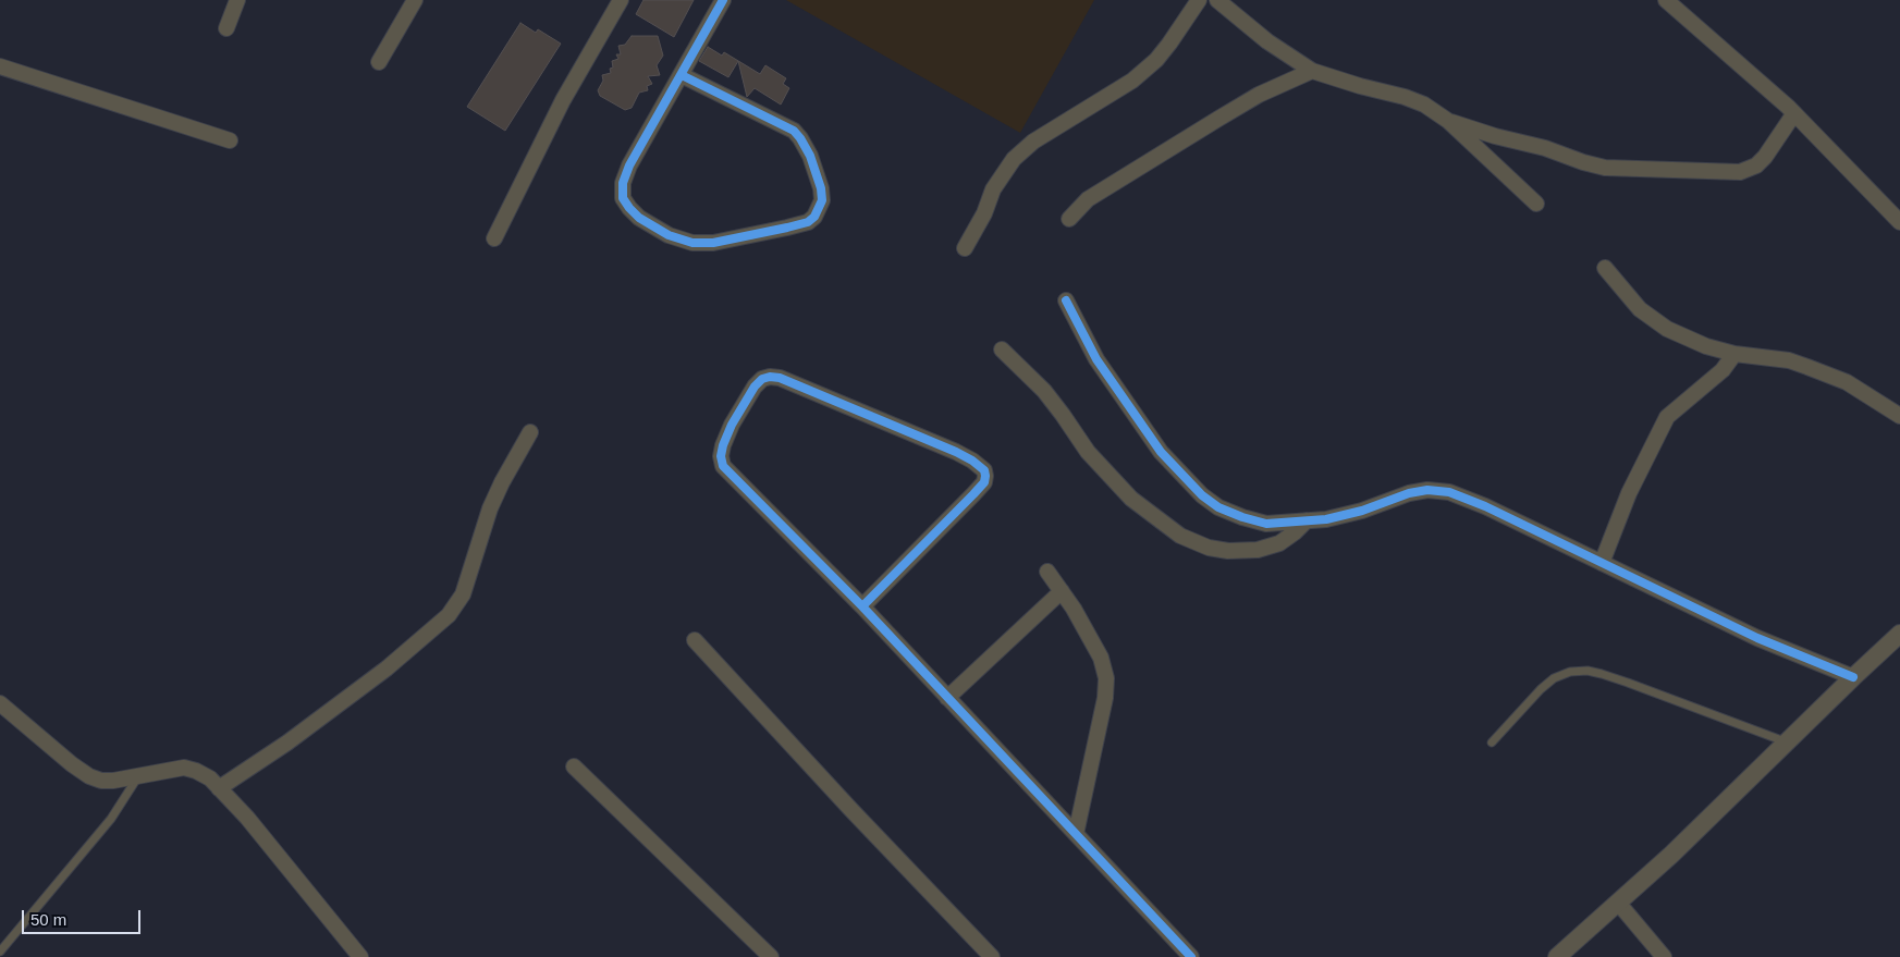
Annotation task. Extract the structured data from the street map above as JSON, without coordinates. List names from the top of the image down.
{
  "scale_bar": "50 m"
}
